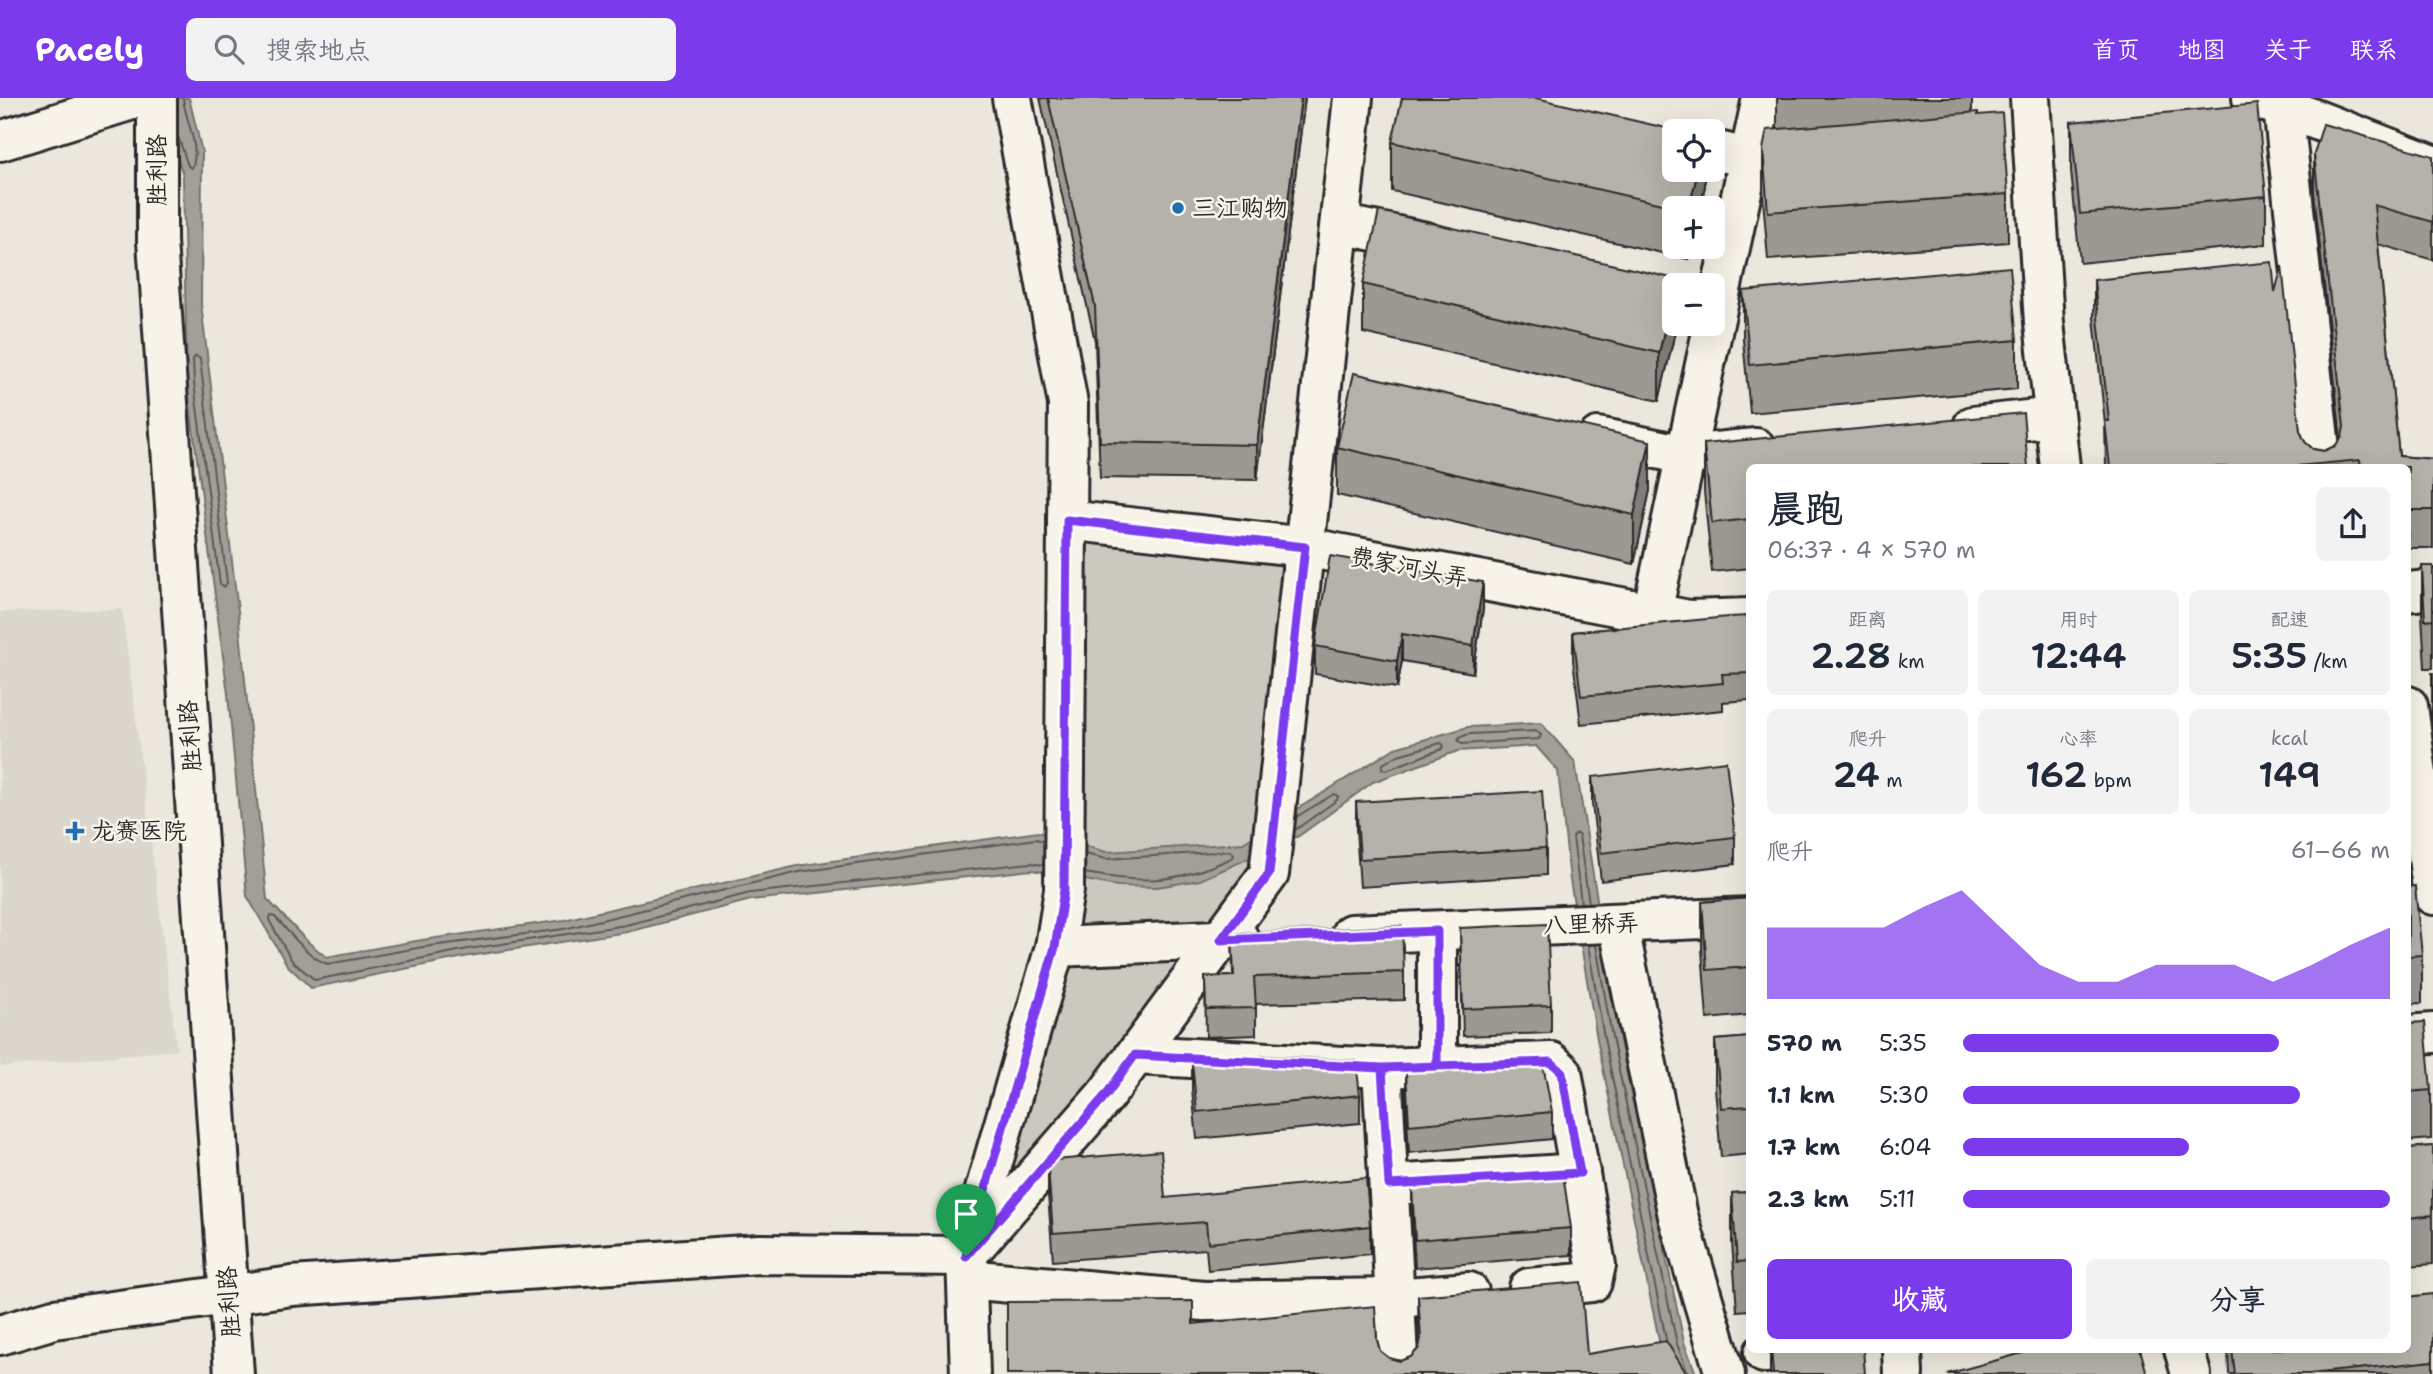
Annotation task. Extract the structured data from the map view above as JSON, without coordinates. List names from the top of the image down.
{
  "streets": {
    "street": ["胜利路", "费家河头弄", "八里桥弄"]
  },
  "places": {
    "other": ["三江购物"],
    "health": ["龙赛医院"]
  },
  "page": {
    "header": "Pacely",
    "search": "搜索地点",
    "nav": [
      "首页",
      "地图",
      "关于",
      "联系"
    ],
    "map_buttons": ["+", "−"],
    "heading": ["晨跑", "06:37 · 4 × 570 m"],
    "stats": [
      ["距离", "2.28 km"],
      ["用时", "12:44"],
      ["配速", "5:35 /km"],
      ["爬升", "24 m"],
      ["心率", "162 bpm"],
      ["kcal", "149"]
    ],
    "chart": ["爬升", "61–66 m"],
    "list": [
      {
        "name": "570 m",
        "note": "5:35"
      },
      {
        "name": "1.1 km",
        "note": "5:30"
      },
      {
        "name": "1.7 km",
        "note": "6:04"
      },
      {
        "name": "2.3 km",
        "note": "5:11"
      }
    ],
    "buttons": ["收藏", "分享"]
  }
}
